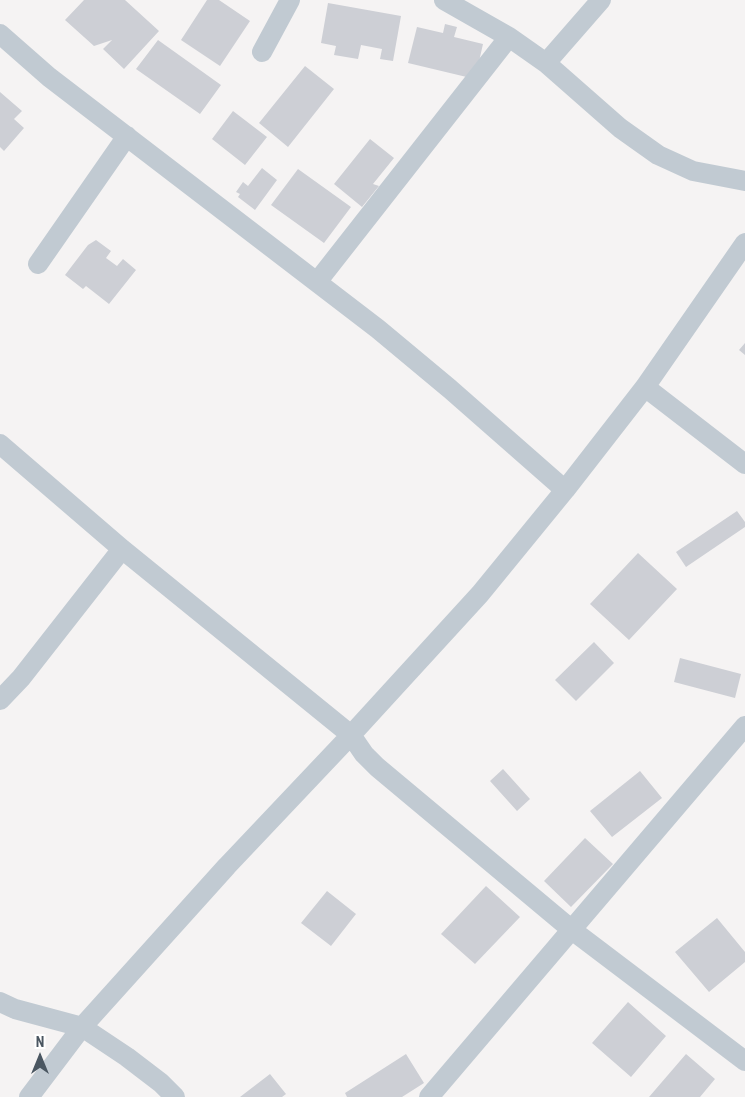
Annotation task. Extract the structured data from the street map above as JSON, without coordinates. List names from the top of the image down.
{
  "north": "top"
}
